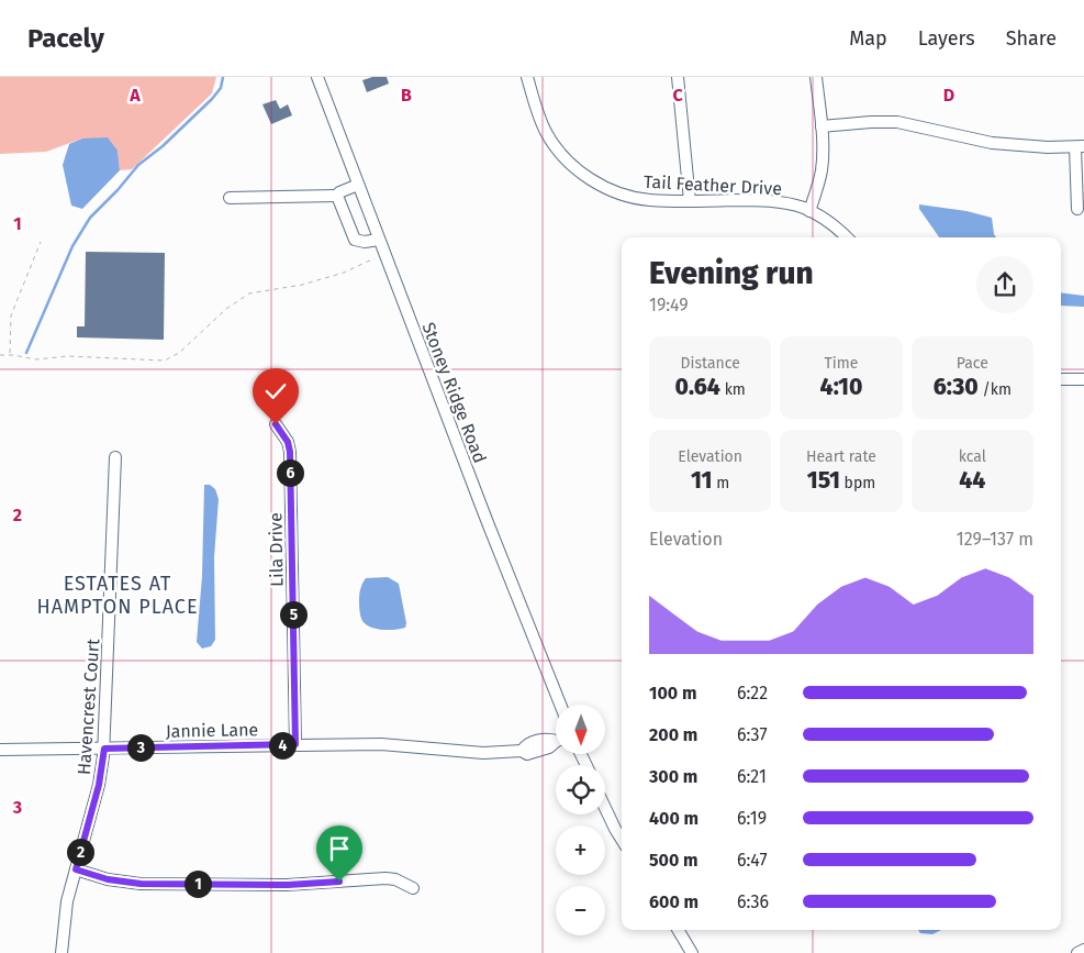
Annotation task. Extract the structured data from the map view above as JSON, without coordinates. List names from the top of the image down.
{
  "streets": {
    "street": [
      "Tail Feather Drive",
      "Stoney Ridge Road",
      "Lila Drive",
      "Havencrest Court",
      "Jannie Lane"
    ]
  },
  "crossings": [
    ["Lila Drive", "Jannie Lane"],
    ["Havencrest Court", "Jannie Lane"]
  ],
  "districts": ["ESTATES AT HAMPTON PLACE"],
  "north": "bottom",
  "page": {
    "header": "Pacely",
    "nav": ["Map", "Layers", "Share"],
    "heading": ["Evening run", "19:49"],
    "stats": [
      ["Distance", "0.64 km"],
      ["Time", "4:10"],
      ["Pace", "6:30 /km"],
      ["Elevation", "11 m"],
      ["Heart rate", "151 bpm"],
      ["kcal", "44"]
    ],
    "pins": [
      "6",
      "5",
      "4",
      "3",
      "2",
      "1"
    ],
    "chart": ["Elevation", "129–137 m"],
    "list": [
      {
        "name": "100 m",
        "note": "6:22"
      },
      {
        "name": "200 m",
        "note": "6:37"
      },
      {
        "name": "300 m",
        "note": "6:21"
      },
      {
        "name": "400 m",
        "note": "6:19"
      },
      {
        "name": "500 m",
        "note": "6:47"
      },
      {
        "name": "600 m",
        "note": "6:36"
      }
    ],
    "map_buttons": ["+", "−"]
  },
  "grid": {
    "columns": [
      "A",
      "B",
      "C",
      "D"
    ],
    "rows": ["1", "2", "3"]
  }
}
